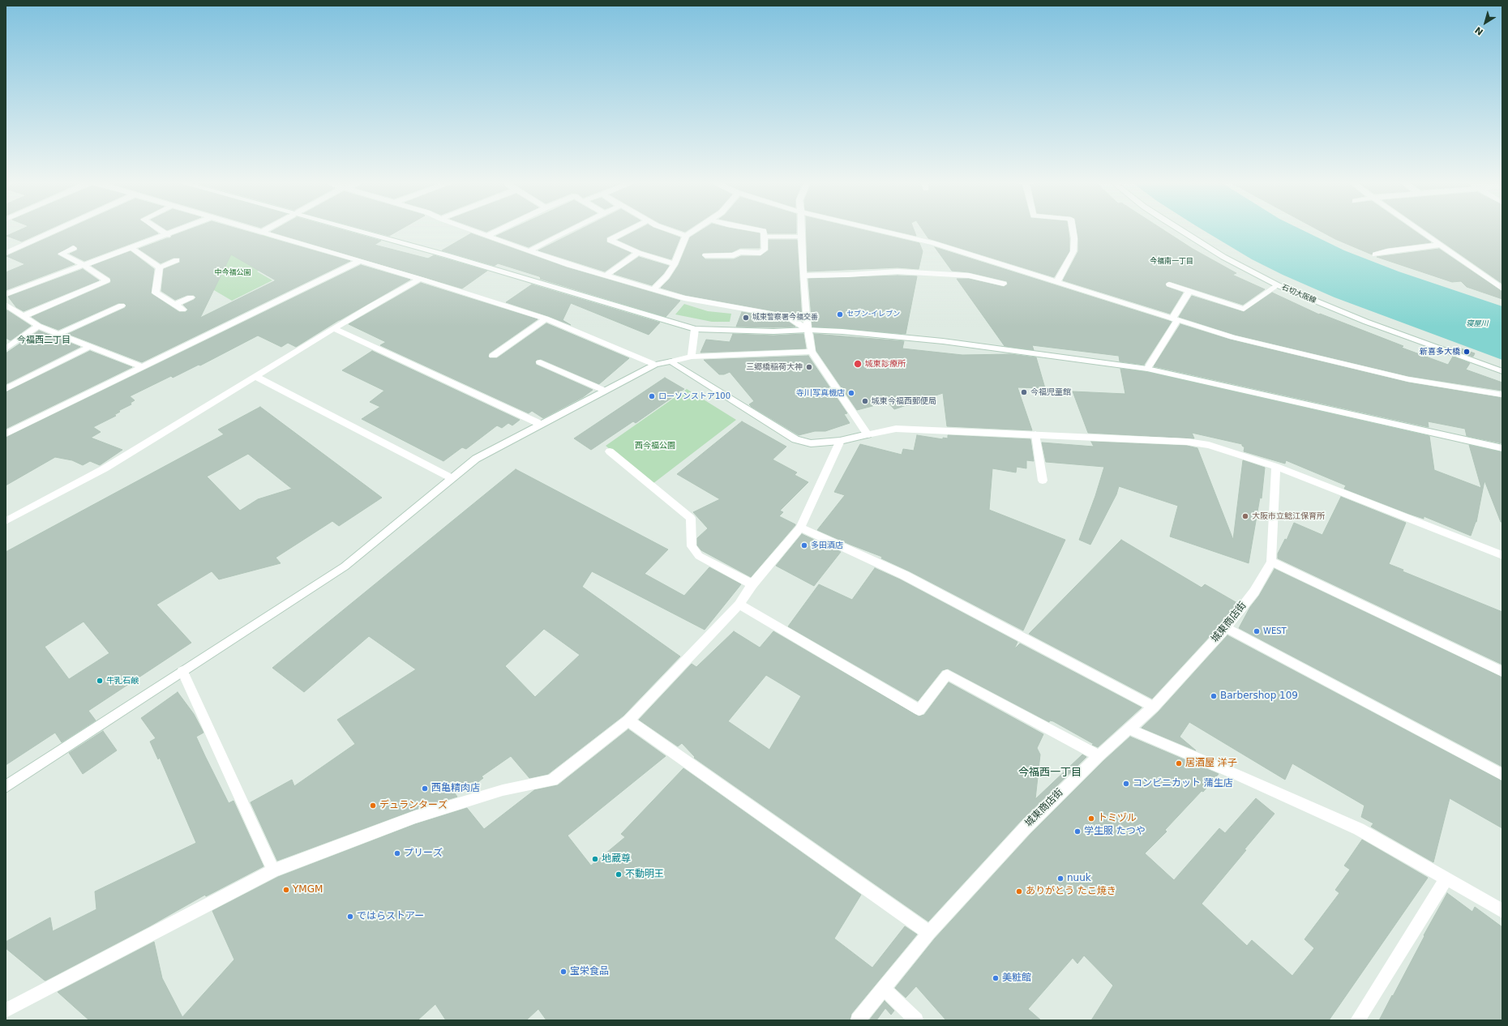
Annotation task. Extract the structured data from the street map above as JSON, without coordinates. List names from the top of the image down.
{
  "streets": {
    "street": ["石切大阪線", "城東商店街"]
  },
  "districts": ["今福南一丁目", "今福西二丁目", "今福西一丁目"],
  "water": ["寝屋川"],
  "parks": ["中今福公園", "西今福公園"],
  "places": [
    "セブン-イレブン",
    "城東警察署今福交番",
    "新喜多大橋",
    "城東診療所",
    "三郷橋稲荷大神",
    "今福児童館",
    "寺川写真機店",
    "ローソンストア100",
    "城東今福西郵便局",
    "大阪市立鯰江保育所",
    "多田酒店",
    "WEST",
    "牛乳石鹸",
    "Barbershop 109",
    "居酒屋 洋子",
    "コンビニカット 蒲生店",
    "西亀精肉店",
    "デュランターズ",
    "トミヅル",
    "学生服 たつや",
    "プリーズ",
    "地蔵尊",
    "不動明王",
    "nuuk",
    "YMGM",
    "ありがとう たこ焼き",
    "ではらストアー",
    "宝栄食品",
    "美粧館"
  ],
  "north": "bottom left"
}
